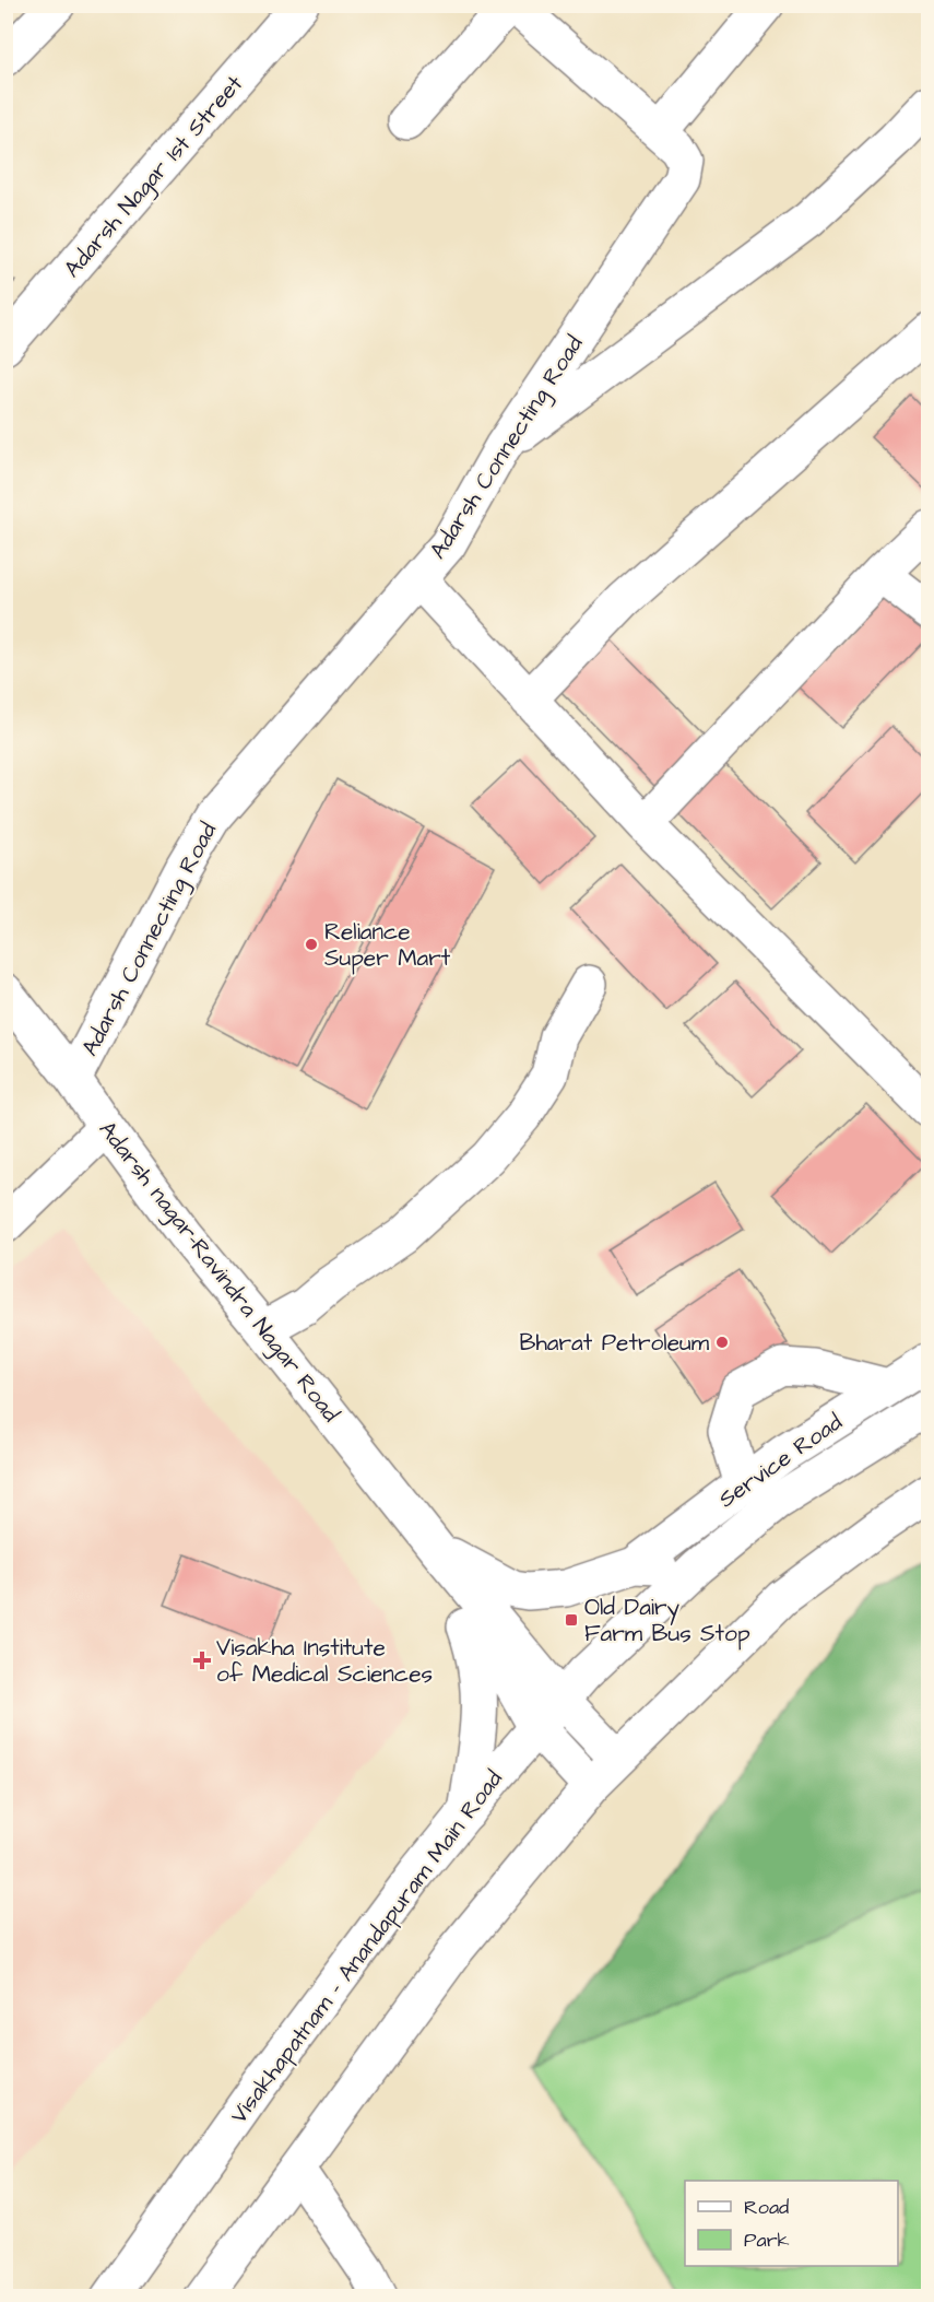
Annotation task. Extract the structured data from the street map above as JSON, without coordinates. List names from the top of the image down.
{
  "streets": {
    "street": [
      "Adarsh Nagar 1st Street",
      "Adarsh Connecting Road",
      "Adarsh nagar-Ravindra Nagar Road",
      "Service Road",
      "Visakhapatnam - Anandapuram Main Road"
    ]
  },
  "crossings": [
    ["Adarsh Connecting Road", "Adarsh nagar-Ravindra Nagar Road"]
  ],
  "places": {
    "other": ["Reliance Super Mart", "Bharat Petroleum"],
    "transit": ["Old Dairy Farm Bus Stop"],
    "health": ["Visakha Institute of Medical Sciences"]
  },
  "legend": ["Road", "Park"]
}
